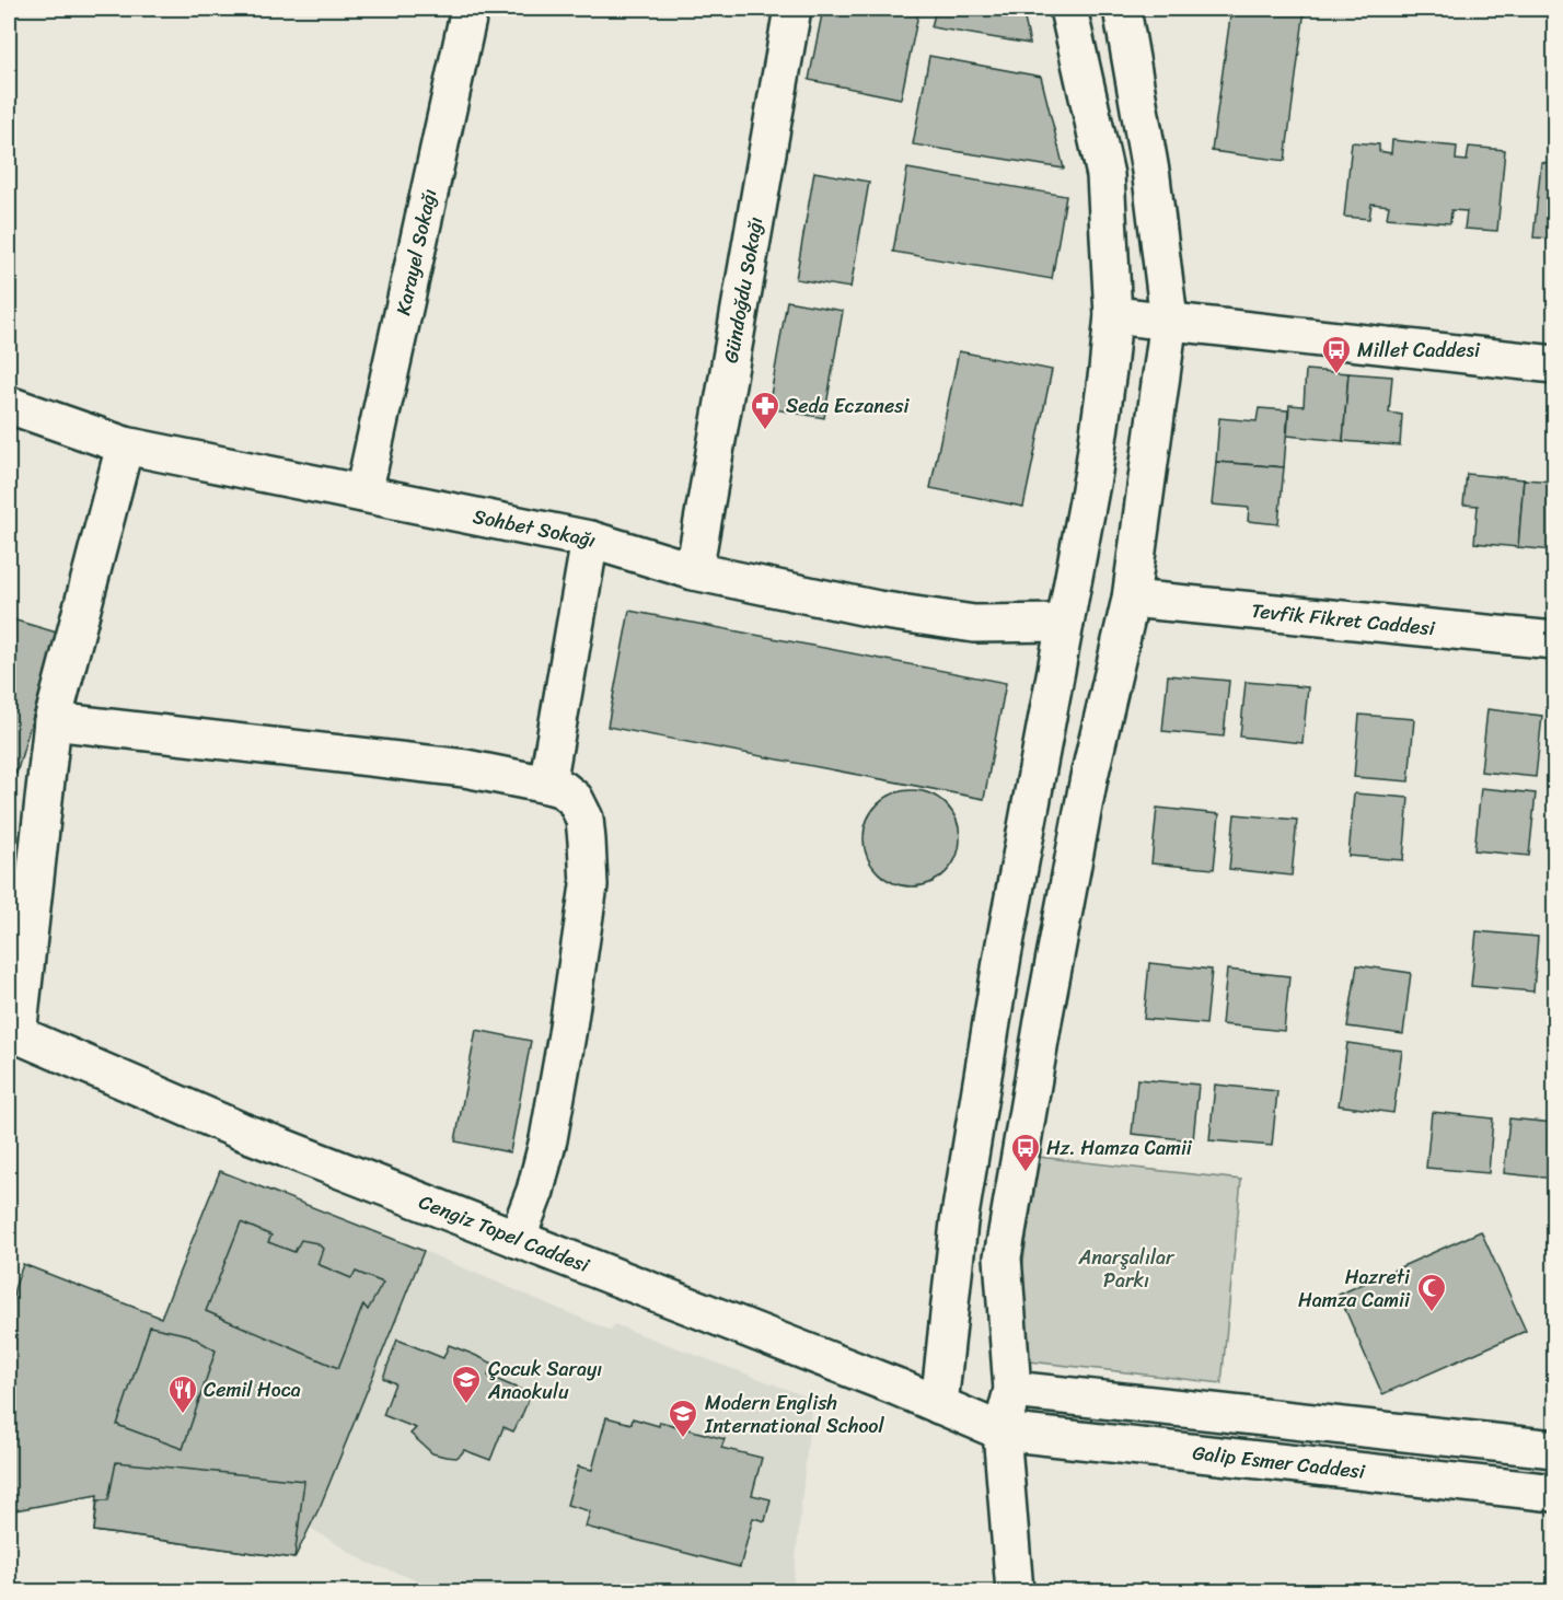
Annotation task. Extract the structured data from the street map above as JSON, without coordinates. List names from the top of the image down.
{
  "streets": {
    "street": [
      "Karayel Sokağı",
      "Gündoğdu Sokağı",
      "Sohbet Sokağı",
      "Tevfik Fikret Caddesi",
      "Cengiz Topel Caddesi",
      "Galip Esmer Caddesi"
    ]
  },
  "crossings": [
    ["Karayel Sokağı", "Sohbet Sokağı"],
    ["Gündoğdu Sokağı", "Sohbet Sokağı"],
    ["Cengiz Topel Caddesi", "Galip Esmer Caddesi"]
  ],
  "parks": ["Anarşalılar Parkı"],
  "places": {
    "bus stop": ["Millet Caddesi", "Hz. Hamza Camii"],
    "pharmacy": ["Seda Eczanesi"],
    "mosque": ["Hazreti Hamza Camii"],
    "school or university": ["Çocuk Sarayı Anaokulu", "Modern English International School"],
    "restaurant": ["Cemil Hoca"]
  }
}
